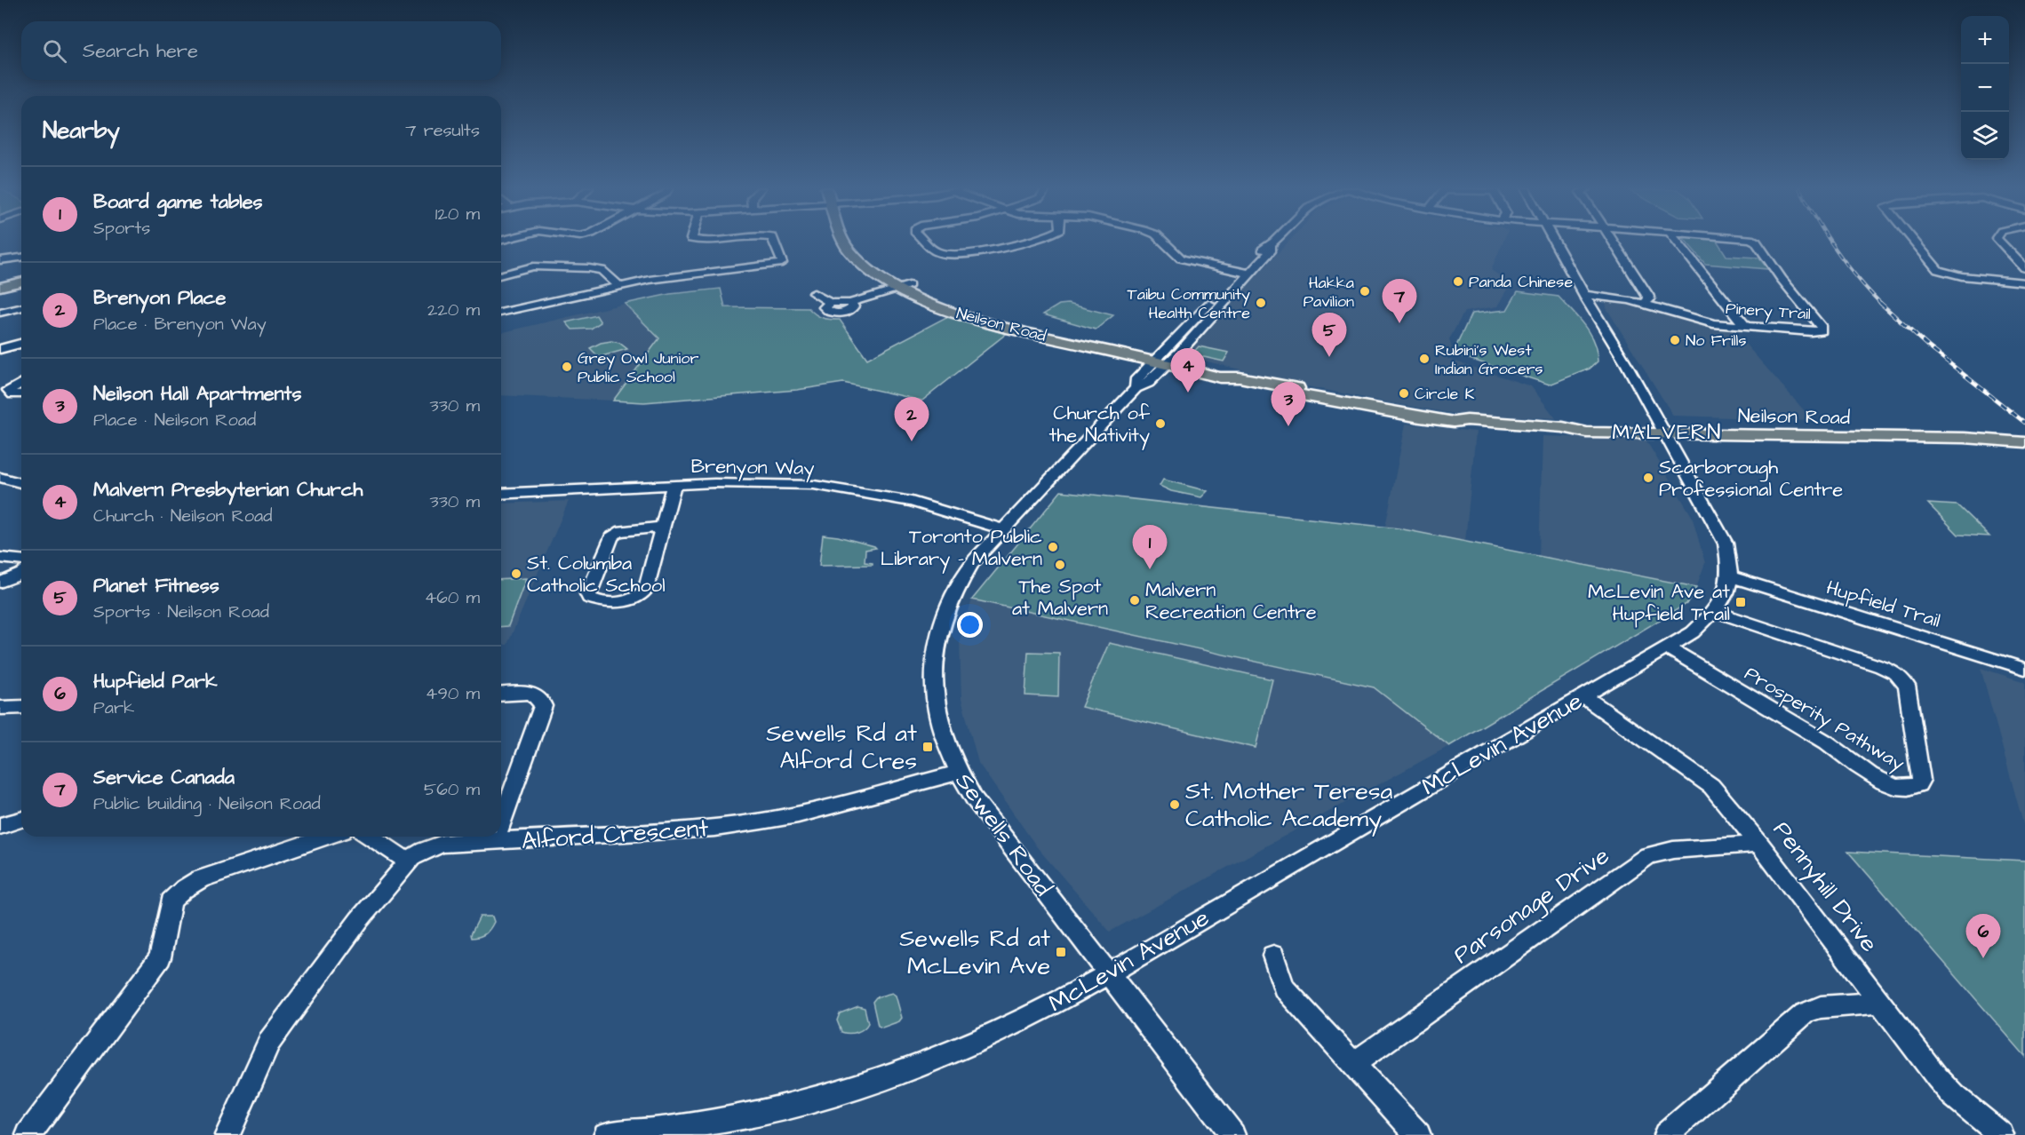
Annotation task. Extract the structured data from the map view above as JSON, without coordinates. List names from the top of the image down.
{
  "streets": {
    "main road": ["Neilson Road"],
    "street": [
      "Pinery Trail",
      "Brenyon Way",
      "Hupfield Trail",
      "Prosperity Pathway",
      "McLevin Avenue",
      "Alford Crescent",
      "Sewells Road",
      "Pennyhill Drive",
      "Parsonage Drive"
    ]
  },
  "crossings": [
    ["Pinery Trail", "McLevin Avenue"],
    ["Neilson Road", "McLevin Avenue"],
    ["Neilson Road", "Sewells Road"],
    ["Brenyon Way", "Sewells Road"],
    ["Hupfield Trail", "McLevin Avenue"],
    ["Prosperity Pathway", "McLevin Avenue"],
    ["McLevin Avenue", "Sewells Road"],
    ["McLevin Avenue", "Pennyhill Drive"],
    ["Alford Crescent", "Sewells Road"],
    ["Pennyhill Drive", "Parsonage Drive"]
  ],
  "districts": ["MALVERN"],
  "places": {
    "other": [
      "Panda Chinese",
      "Hakka Pavilion",
      "Taibu Community Health Centre",
      "No Frills",
      "Rubini's West Indian Grocers",
      "Grey Owl Junior Public School",
      "Circle K",
      "Church of the Nativity",
      "Scarborough Professional Centre",
      "Toronto Public Library - Malvern",
      "The Spot at Malvern",
      "St. Columba Catholic School",
      "Malvern Recreation Centre",
      "St. Mother Teresa Catholic Academy"
    ],
    "transit": ["McLevin Ave at Hupfield Trail", "Sewells Rd at Alford Cres", "Sewells Rd at McLevin Ave"]
  },
  "page": {
    "map_buttons": ["+", "−"],
    "search": "Search here",
    "heading": ["Nearby", "7 results"],
    "list": [
      {
        "mark": "1",
        "name": "Board game tables",
        "note": "Sports",
        "value": "120 m"
      },
      {
        "mark": "2",
        "name": "Brenyon Place",
        "note": "Place · Brenyon Way",
        "value": "220 m"
      },
      {
        "mark": "3",
        "name": "Neilson Hall Apartments",
        "note": "Place · Neilson Road",
        "value": "330 m"
      },
      {
        "mark": "4",
        "name": "Malvern Presbyterian Church",
        "note": "Church · Neilson Road",
        "value": "330 m"
      },
      {
        "mark": "5",
        "name": "Planet Fitness",
        "note": "Sports · Neilson Road",
        "value": "460 m"
      },
      {
        "mark": "6",
        "name": "Hupfield Park",
        "note": "Park",
        "value": "490 m"
      },
      {
        "mark": "7",
        "name": "Service Canada",
        "note": "Public building · Neilson Road",
        "value": "560 m"
      }
    ],
    "pins": [
      "7",
      "5",
      "4",
      "3",
      "2",
      "1",
      "6"
    ]
  }
}
